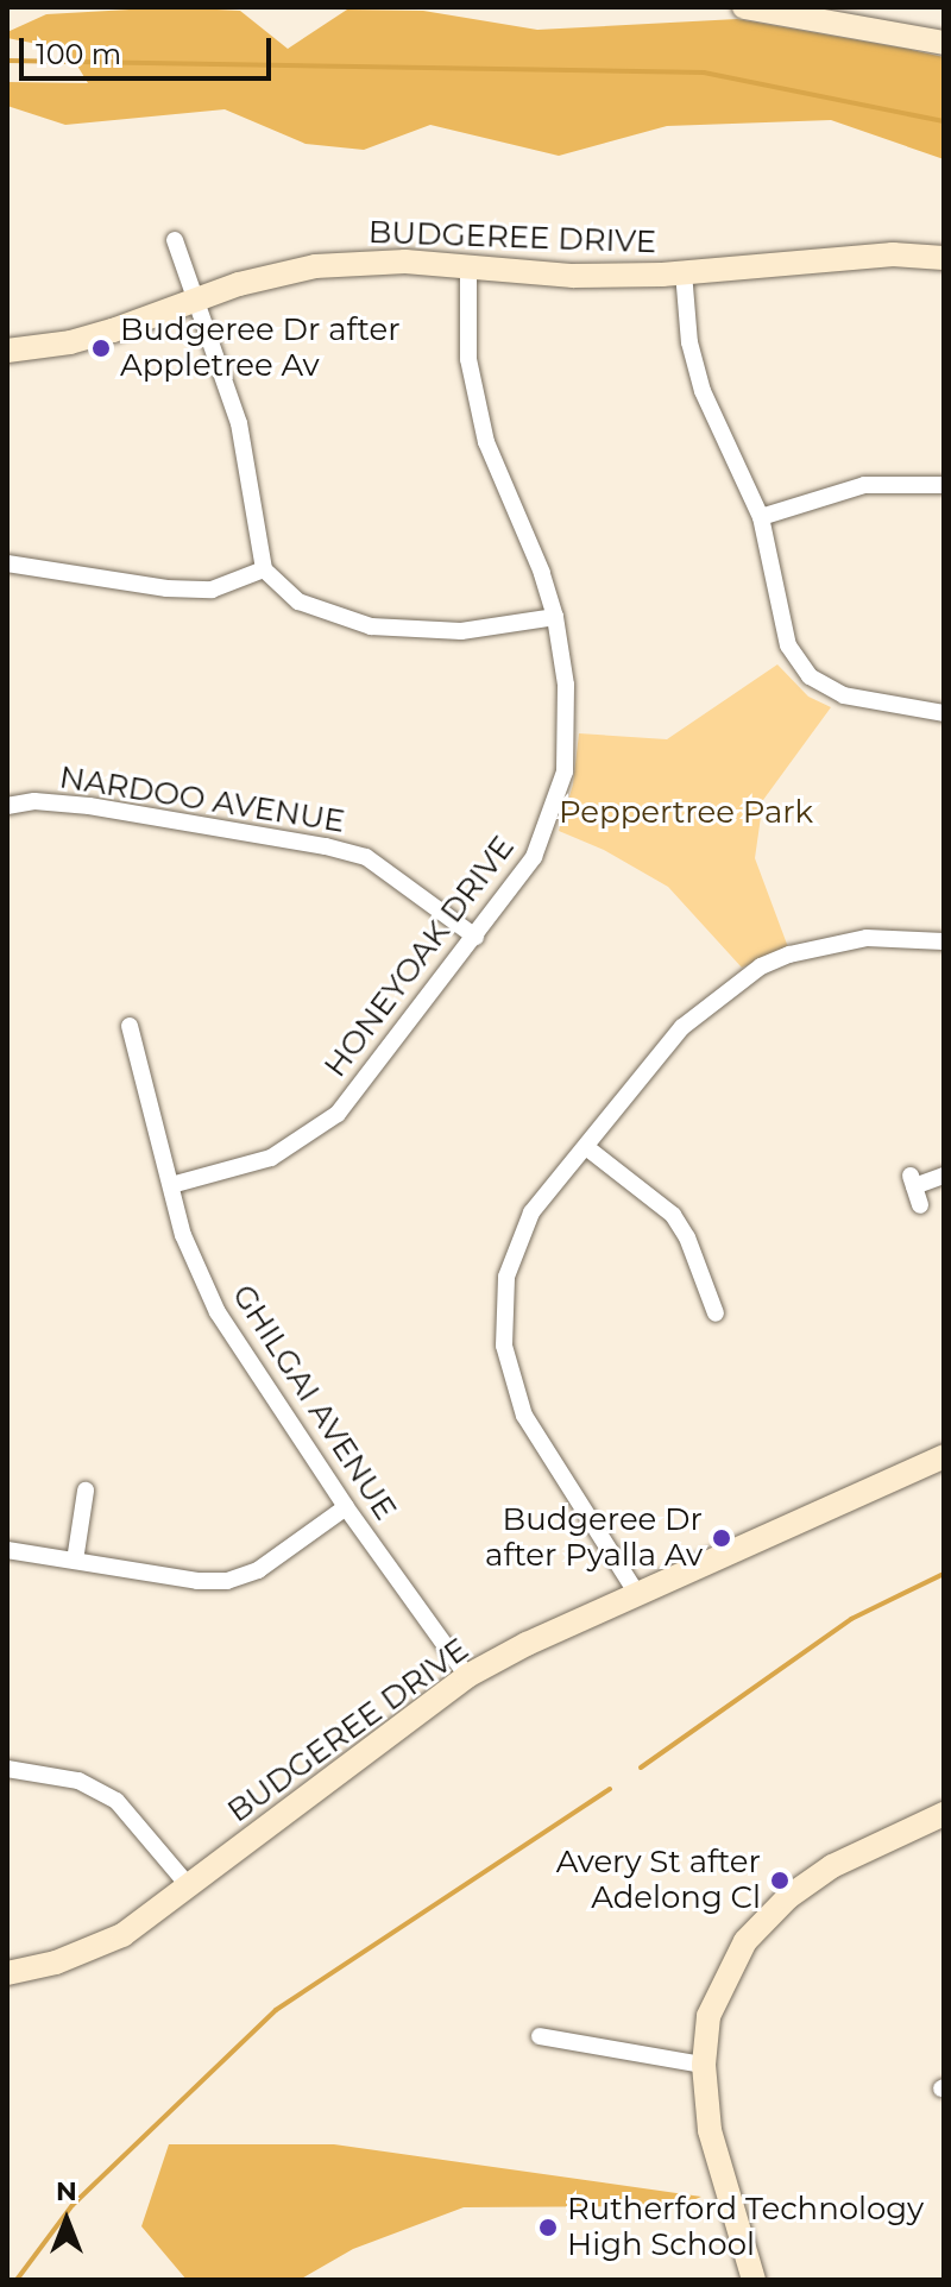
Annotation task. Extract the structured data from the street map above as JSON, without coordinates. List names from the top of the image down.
{
  "streets": {
    "street": [
      "BUDGEREE DRIVE",
      "NARDOO AVENUE",
      "HONEYOAK DRIVE",
      "GHILGAI AVENUE"
    ]
  },
  "crossings": [
    ["BUDGEREE DRIVE", "HONEYOAK DRIVE"],
    ["BUDGEREE DRIVE", "GHILGAI AVENUE"],
    ["NARDOO AVENUE", "HONEYOAK DRIVE"],
    ["HONEYOAK DRIVE", "GHILGAI AVENUE"]
  ],
  "parks": ["Peppertree Park"],
  "places": [
    "Budgeree Dr after Appletree Av",
    "Budgeree Dr after Pyalla Av",
    "Avery St after Adelong Cl",
    "Rutherford Technology High School"
  ],
  "scale_bar": "100 m",
  "north": "top"
}
